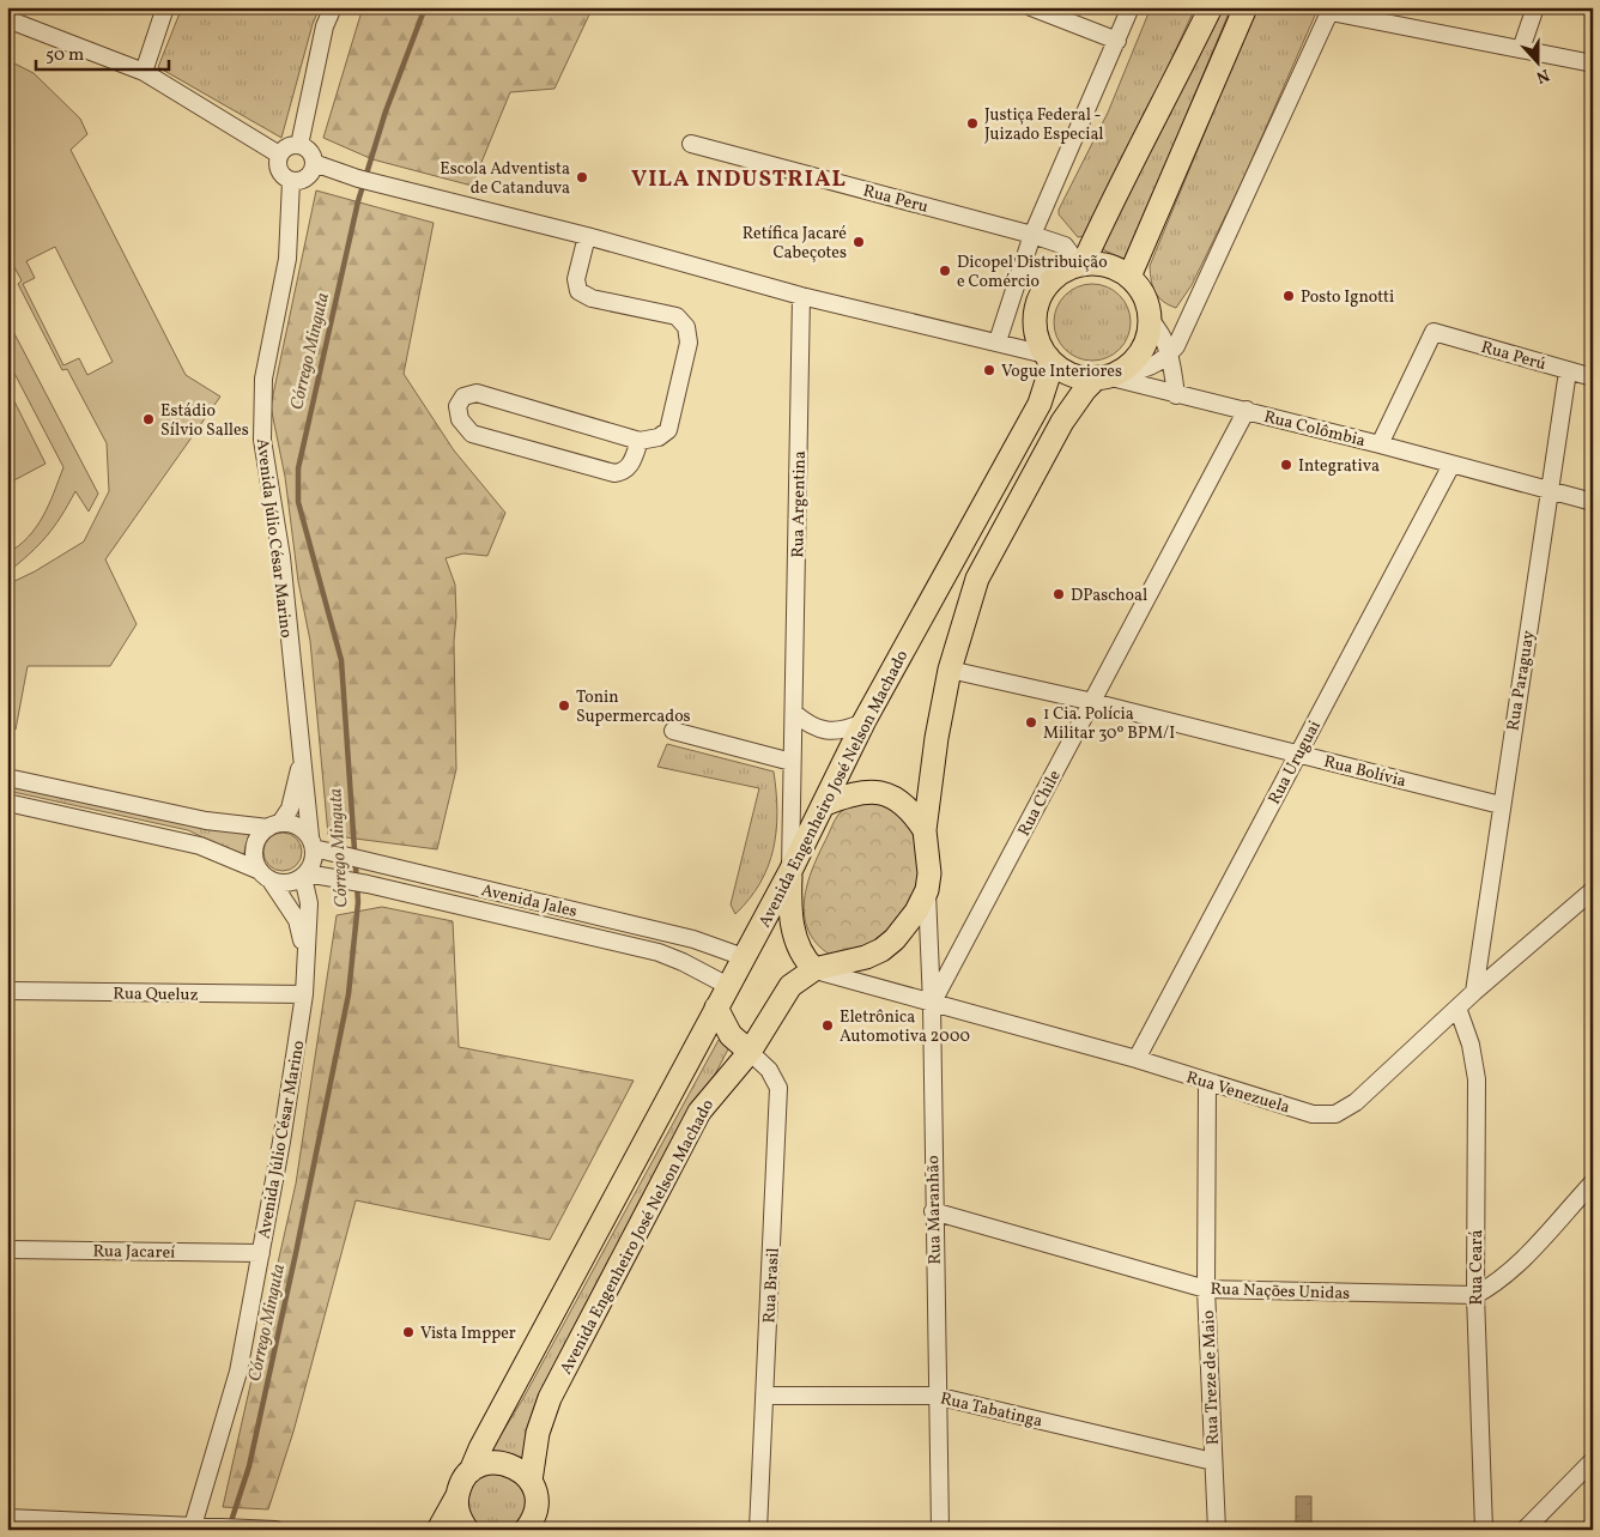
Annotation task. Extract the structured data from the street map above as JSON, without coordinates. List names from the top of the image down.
{
  "streets": {
    "main road": ["Avenida Engenheiro José Nelson Machado"],
    "street": [
      "Rua Peru",
      "Rua Perú",
      "Rua Colômbia",
      "Rua Argentina",
      "Avenida Júlio César Marino",
      "Rua Paraguay",
      "Rua Uruguai",
      "Rua Bolívia",
      "Rua Chile",
      "Avenida Jales",
      "Rua Queluz",
      "Rua Venezuela",
      "Rua Maranhão",
      "Rua Jacareí",
      "Rua Ceará",
      "Rua Brasil",
      "Rua Nações Unidas",
      "Rua Treze de Maio",
      "Rua Tabatinga"
    ]
  },
  "crossings": [
    ["Rua Peru", "Rua Colômbia"],
    ["Rua Peru", "Avenida Engenheiro José Nelson Machado"],
    ["Rua Perú", "Rua Colômbia"],
    ["Rua Perú", "Rua Paraguay"],
    ["Rua Colômbia", "Rua Paraguay"],
    ["Rua Colômbia", "Rua Uruguai"],
    ["Rua Colômbia", "Avenida Engenheiro José Nelson Machado"],
    ["Rua Colômbia", "Rua Chile"],
    ["Rua Argentina", "Avenida Engenheiro José Nelson Machado"],
    ["Rua Argentina", "Rua Venezuela"],
    ["Rua Argentina", "Rua Maranhão"],
    ["Avenida Júlio César Marino", "Avenida Jales"],
    ["Avenida Júlio César Marino", "Rua Queluz"],
    ["Avenida Júlio César Marino", "Rua Jacareí"],
    ["Rua Paraguay", "Rua Bolívia"],
    ["Rua Paraguay", "Rua Venezuela"],
    ["Rua Uruguai", "Rua Bolívia"],
    ["Rua Uruguai", "Rua Venezuela"],
    ["Rua Bolívia", "Avenida Engenheiro José Nelson Machado"],
    ["Rua Bolívia", "Rua Chile"],
    ["Avenida Engenheiro José Nelson Machado", "Avenida Jales"],
    ["Avenida Engenheiro José Nelson Machado", "Rua Venezuela"],
    ["Avenida Engenheiro José Nelson Machado", "Rua Maranhão"],
    ["Avenida Engenheiro José Nelson Machado", "Rua Brasil"],
    ["Rua Chile", "Rua Venezuela"],
    ["Rua Chile", "Rua Maranhão"],
    ["Rua Venezuela", "Rua Maranhão"],
    ["Rua Venezuela", "Rua Ceará"],
    ["Rua Venezuela", "Rua Treze de Maio"],
    ["Rua Maranhão", "Rua Nações Unidas"],
    ["Rua Maranhão", "Rua Tabatinga"],
    ["Rua Ceará", "Rua Nações Unidas"],
    ["Rua Brasil", "Rua Tabatinga"],
    ["Rua Nações Unidas", "Rua Treze de Maio"],
    ["Rua Treze de Maio", "Rua Tabatinga"]
  ],
  "districts": ["VILA INDUSTRIAL"],
  "water": ["Córrego Minguta"],
  "places": [
    "Justiça Federal - Juizado Especial",
    "Escola Adventista de Catanduva",
    "Retífica Jacaré Cabeçotes",
    "Dicopel Distribuição e Comércio",
    "Posto Ignotti",
    "Vogue Interiores",
    "Estádio Sílvio Salles",
    "Integrativa",
    "DPaschoal",
    "Tonin Supermercados",
    "1 Cia. Polícia Militar 30º BPM/I",
    "Eletrônica Automotiva 2000",
    "Vista Impper"
  ],
  "scale_bar": "50 m",
  "north": "bottom"
}
